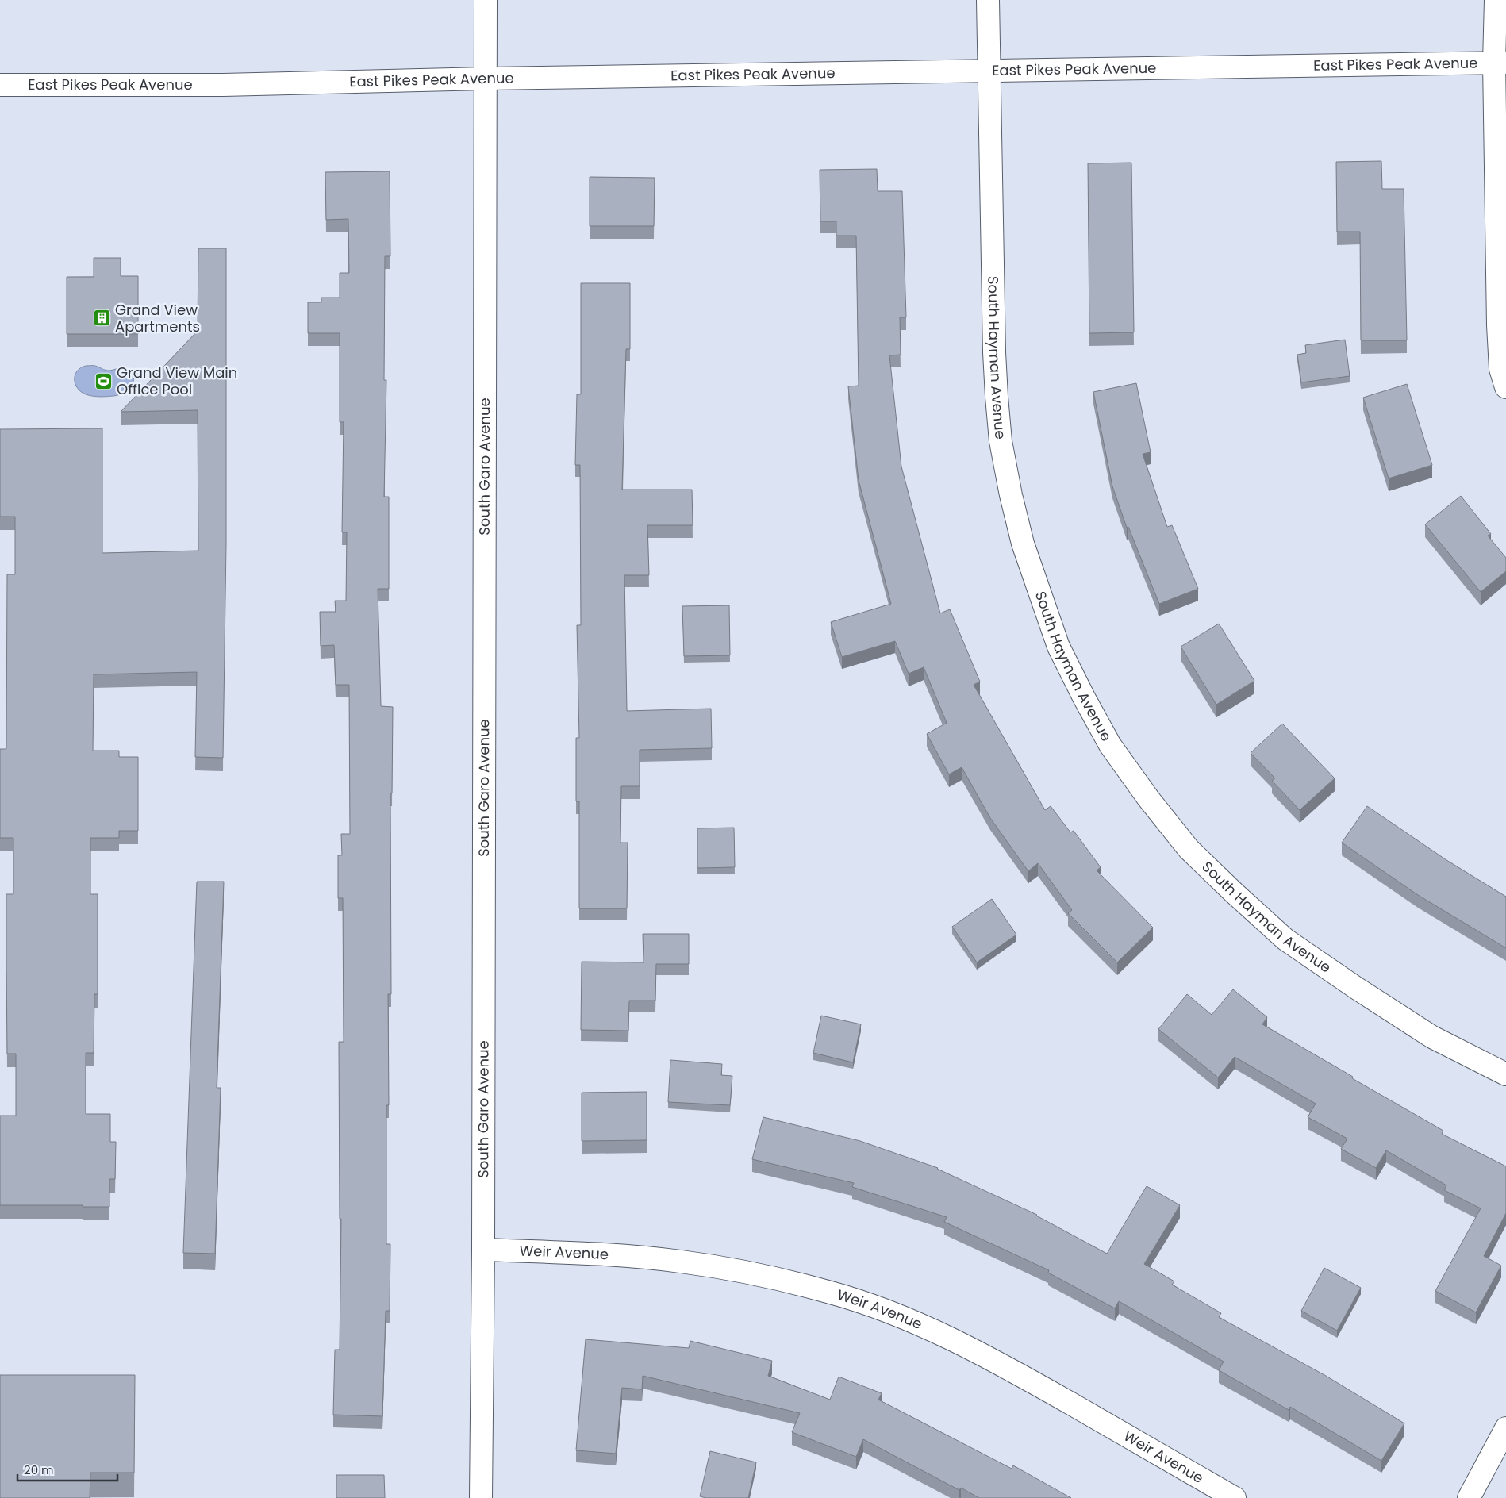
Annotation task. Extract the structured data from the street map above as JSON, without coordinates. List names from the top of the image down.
{
  "streets": {
    "street": [
      "East Pikes Peak Avenue",
      "South Hayman Avenue",
      "South Garo Avenue",
      "Weir Avenue"
    ]
  },
  "crossings": [
    ["East Pikes Peak Avenue", "South Hayman Avenue"],
    ["East Pikes Peak Avenue", "South Garo Avenue"],
    ["South Garo Avenue", "Weir Avenue"]
  ],
  "places": {
    "building": ["Grand View Apartments"],
    "sports": ["Grand View Main Office Pool"]
  },
  "scale_bar": "20 m"
}
